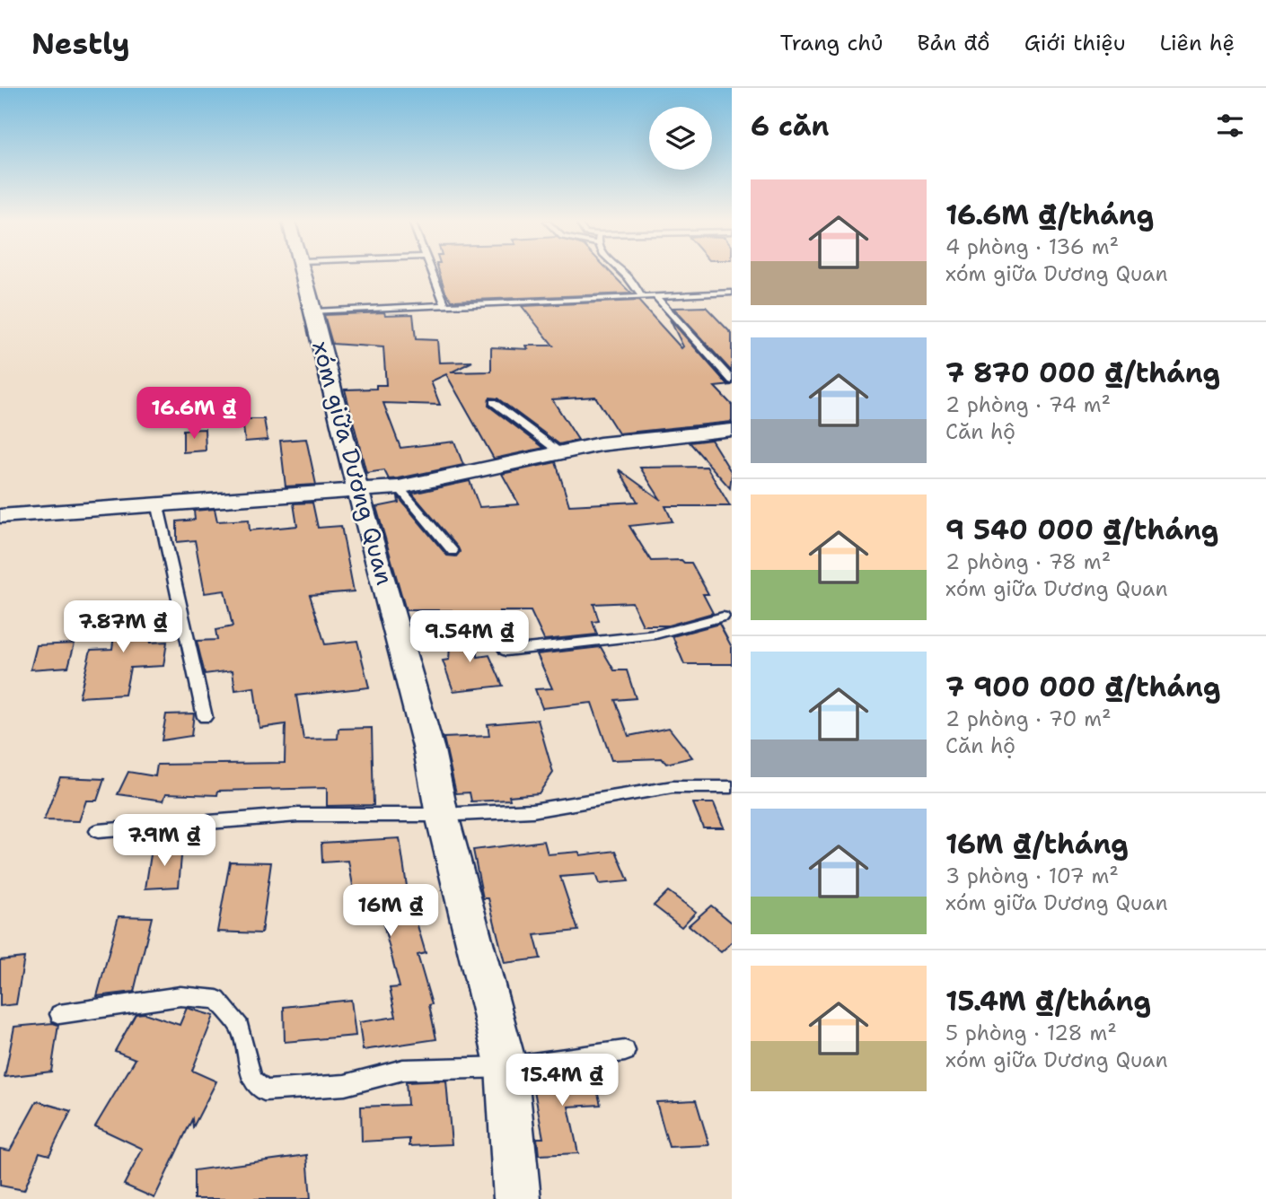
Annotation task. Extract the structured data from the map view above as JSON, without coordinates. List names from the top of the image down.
{
  "streets": {
    "street": ["xóm giữa Dương Quan"]
  },
  "page": {
    "header": "Nestly",
    "nav": [
      "Trang chủ",
      "Bản đồ",
      "Giới thiệu",
      "Liên hệ"
    ],
    "heading": "6 căn",
    "list": [
      {
        "name": "16.6M ₫/tháng",
        "note": "4 phòng · 136 m² · xóm giữa Dương Quan"
      },
      {
        "name": "7 870 000 ₫/tháng",
        "note": "2 phòng · 74 m² · Căn hộ"
      },
      {
        "name": "9 540 000 ₫/tháng",
        "note": "2 phòng · 78 m² · xóm giữa Dương Quan"
      },
      {
        "name": "7 900 000 ₫/tháng",
        "note": "2 phòng · 70 m² · Căn hộ"
      },
      {
        "name": "16M ₫/tháng",
        "note": "3 phòng · 107 m² · xóm giữa Dương Quan"
      },
      {
        "name": "15.4M ₫/tháng",
        "note": "5 phòng · 128 m² · xóm giữa Dương Quan"
      }
    ],
    "price": [
      "16.6M ₫",
      "7.87M ₫",
      "9.54M ₫",
      "7.9M ₫",
      "16M ₫",
      "15.4M ₫"
    ]
  }
}
